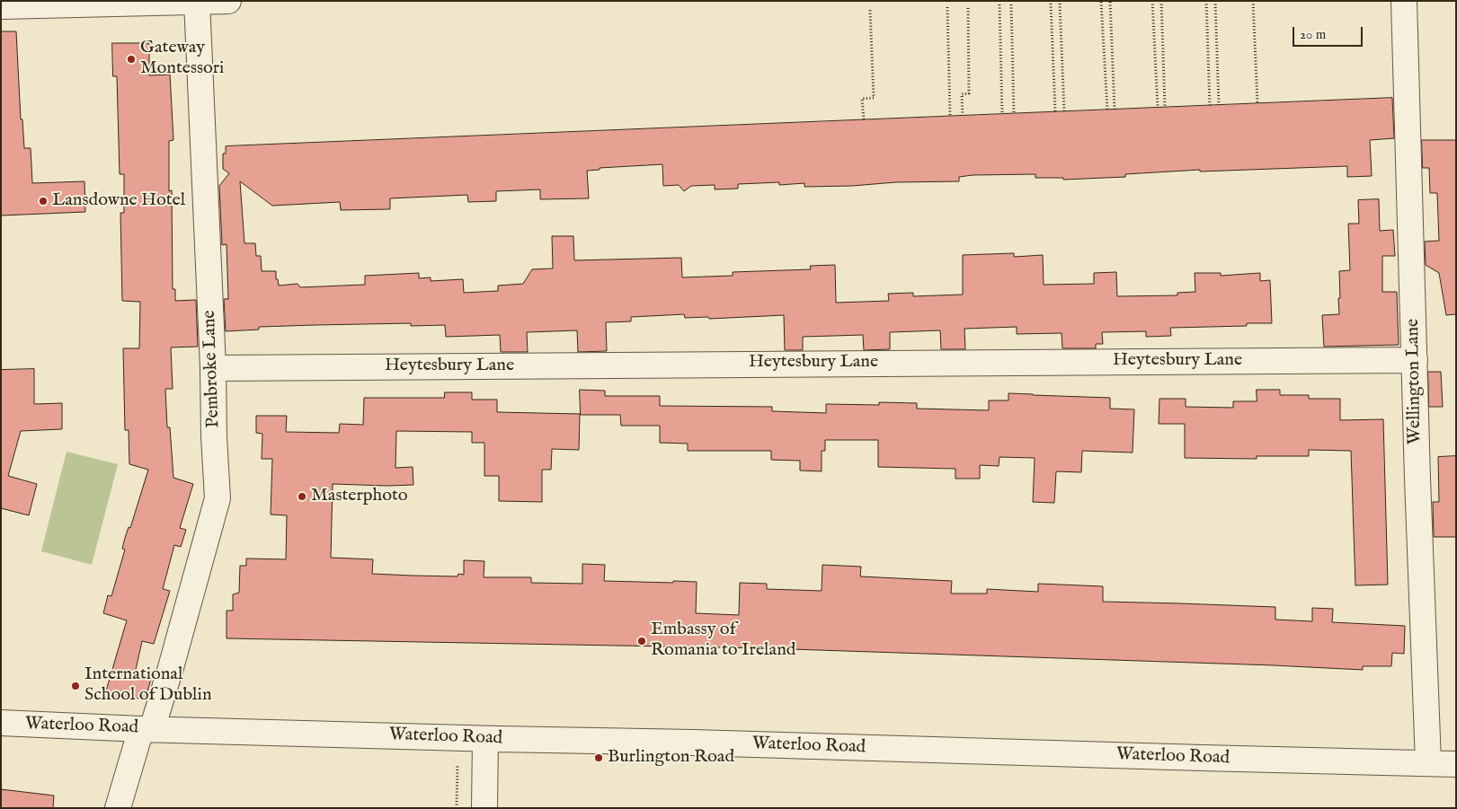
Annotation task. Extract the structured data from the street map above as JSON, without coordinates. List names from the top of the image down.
{
  "streets": {
    "street": [
      "Heytesbury Lane",
      "Pembroke Lane",
      "Wellington Lane",
      "Waterloo Road"
    ]
  },
  "crossings": [
    ["Heytesbury Lane", "Pembroke Lane"],
    ["Heytesbury Lane", "Wellington Lane"],
    ["Pembroke Lane", "Waterloo Road"],
    ["Wellington Lane", "Waterloo Road"]
  ],
  "places": [
    "Gateway Montessori",
    "Lansdowne Hotel",
    "Masterphoto",
    "Embassy of Romania to Ireland",
    "International School of Dublin",
    "Burlington Road"
  ],
  "scale_bar": "20 m"
}
